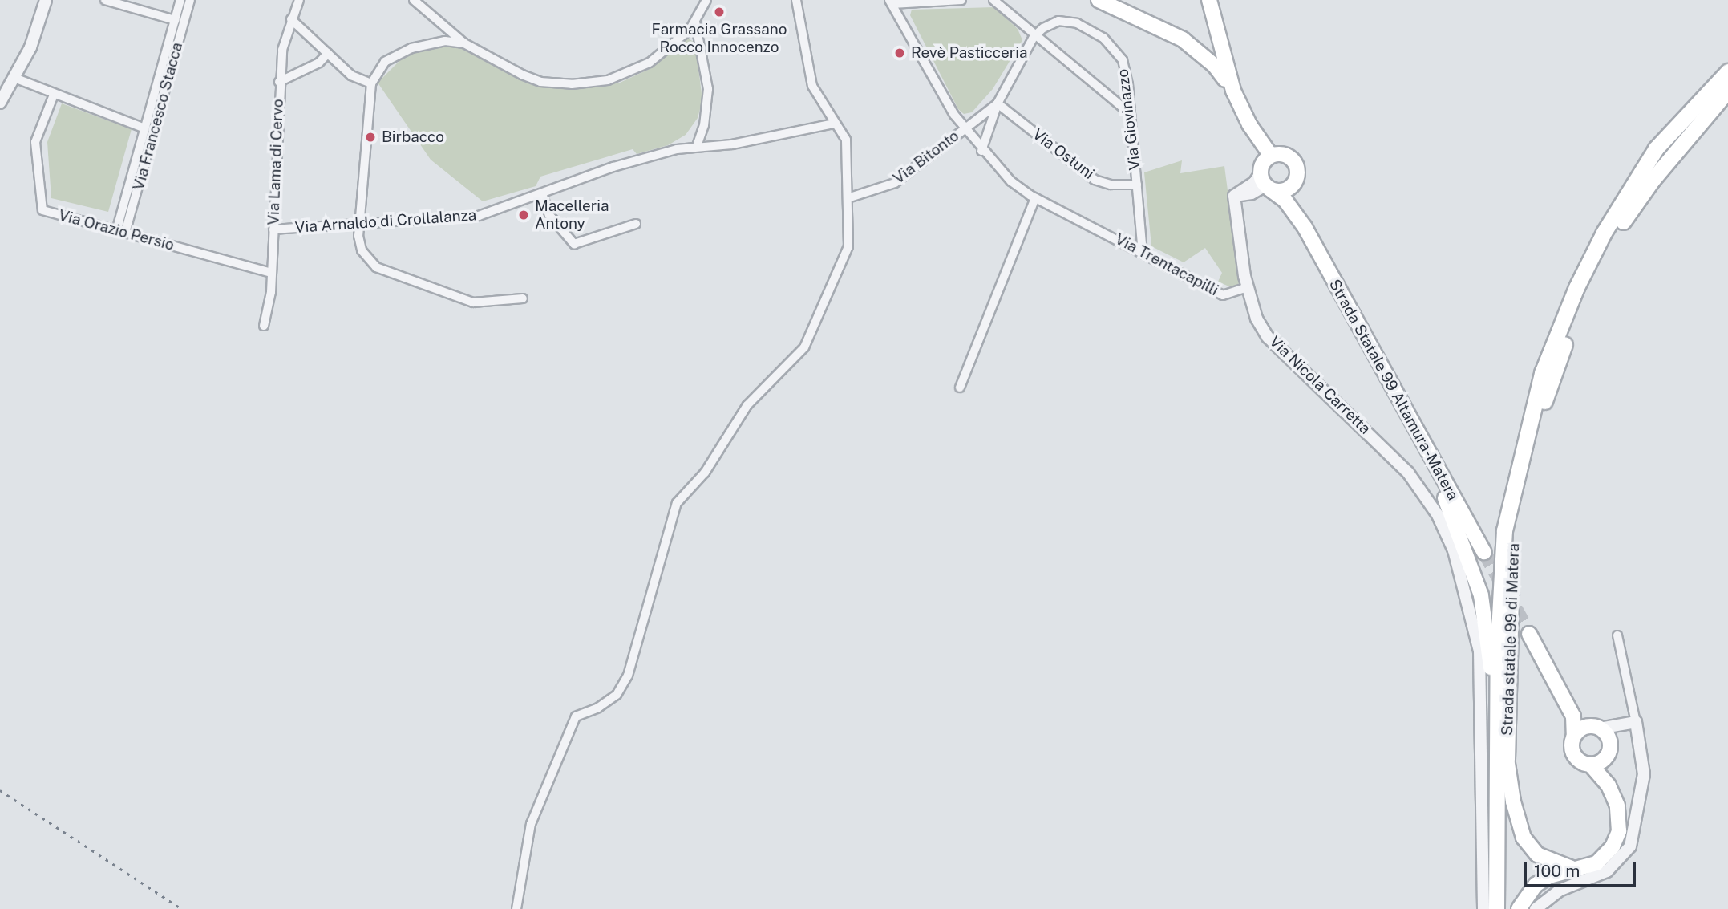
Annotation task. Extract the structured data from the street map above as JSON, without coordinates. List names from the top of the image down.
{
  "streets": {
    "highway": ["Strada statale 99 di Matera"],
    "main road": ["Strada Statale 99 Altamura-Matera"],
    "street": [
      "Via Francesco Stacca",
      "Via Giovinazzo",
      "Via Ostuni",
      "Via Bitonto",
      "Via Lama di Cervo",
      "Via Arnaldo di Crollalanza",
      "Via Orazio Persio",
      "Via Trentacapilli",
      "Via Nicola Carretta"
    ]
  },
  "crossings": [
    ["Via Francesco Stacca", "Via Orazio Persio"],
    ["Via Giovinazzo", "Via Ostuni"],
    ["Via Giovinazzo", "Via Bitonto"],
    ["Via Giovinazzo", "Via Trentacapilli"],
    ["Via Ostuni", "Via Bitonto"],
    ["Via Bitonto", "Via Trentacapilli"],
    ["Via Lama di Cervo", "Via Arnaldo di Crollalanza"],
    ["Via Lama di Cervo", "Via Orazio Persio"],
    ["Via Trentacapilli", "Via Nicola Carretta"]
  ],
  "places": [
    "Farmacia Grassano Rocco Innocenzo",
    "Revè Pasticceria",
    "Birbacco",
    "Macelleria Antony"
  ],
  "scale_bar": "100 m"
}
